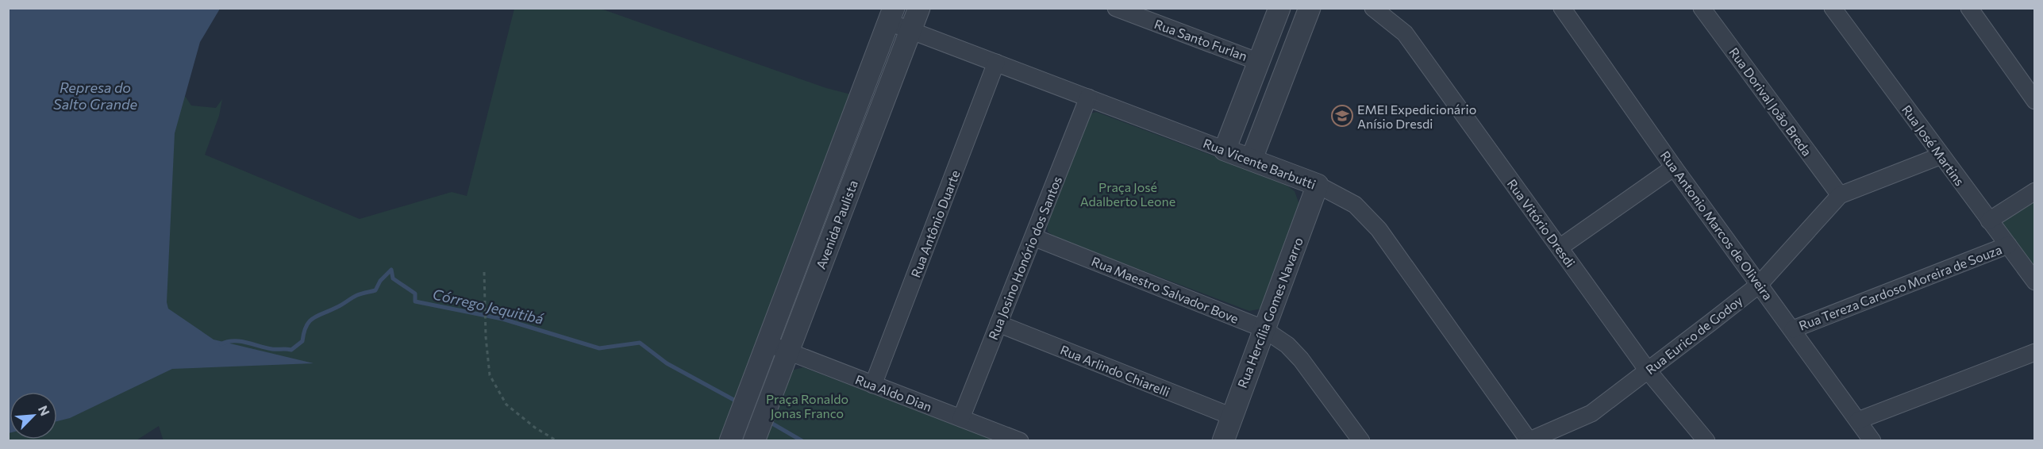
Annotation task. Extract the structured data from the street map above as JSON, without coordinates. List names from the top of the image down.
{
  "streets": {
    "street": [
      "Rua Santo Furlan",
      "Rua Dorival João Breda",
      "Rua José Martins",
      "Rua Vicente Barbutti",
      "Rua Vitório Dresdi",
      "Rua Antônio Duarte",
      "Avenida Paulista",
      "Rua Antonio Marcos de Oliveira",
      "Rua Josino Honório dos Santos",
      "Rua Tereza Cardoso Moreira de Souza",
      "Rua Maestro Salvador Bove",
      "Rua Hercília Gomes Navarro",
      "Rua Eurico de Godoy",
      "Rua Arlindo Chiarelli",
      "Rua Aldo Dian"
    ]
  },
  "crossings": [
    ["Rua Dorival João Breda", "Rua Eurico de Godoy"],
    ["Rua José Martins", "Rua Tereza Cardoso Moreira de Souza"],
    ["Rua José Martins", "Rua Eurico de Godoy"],
    ["Rua Vicente Barbutti", "Rua Antônio Duarte"],
    ["Rua Vicente Barbutti", "Avenida Paulista"],
    ["Rua Vicente Barbutti", "Rua Josino Honório dos Santos"],
    ["Rua Vicente Barbutti", "Rua Hercília Gomes Navarro"],
    ["Rua Vicente Barbutti", "Rua Eurico de Godoy"],
    ["Rua Vitório Dresdi", "Rua Eurico de Godoy"],
    ["Rua Antônio Duarte", "Rua Aldo Dian"],
    ["Avenida Paulista", "Rua Aldo Dian"],
    ["Rua Antonio Marcos de Oliveira", "Rua Tereza Cardoso Moreira de Souza"],
    ["Rua Antonio Marcos de Oliveira", "Rua Eurico de Godoy"],
    ["Rua Josino Honório dos Santos", "Rua Maestro Salvador Bove"],
    ["Rua Josino Honório dos Santos", "Rua Arlindo Chiarelli"],
    ["Rua Josino Honório dos Santos", "Rua Aldo Dian"],
    ["Rua Maestro Salvador Bove", "Rua Hercília Gomes Navarro"],
    ["Rua Hercília Gomes Navarro", "Rua Arlindo Chiarelli"]
  ],
  "water": ["Represa do Salto Grande", "Córrego Jequitibá"],
  "parks": ["Praça José Adalberto Leone", "Praça Ronaldo Jonas Franco"],
  "places": {
    "school or university": ["EMEI Expedicionário Anísio Dresdi"]
  },
  "north": "top right"
}
